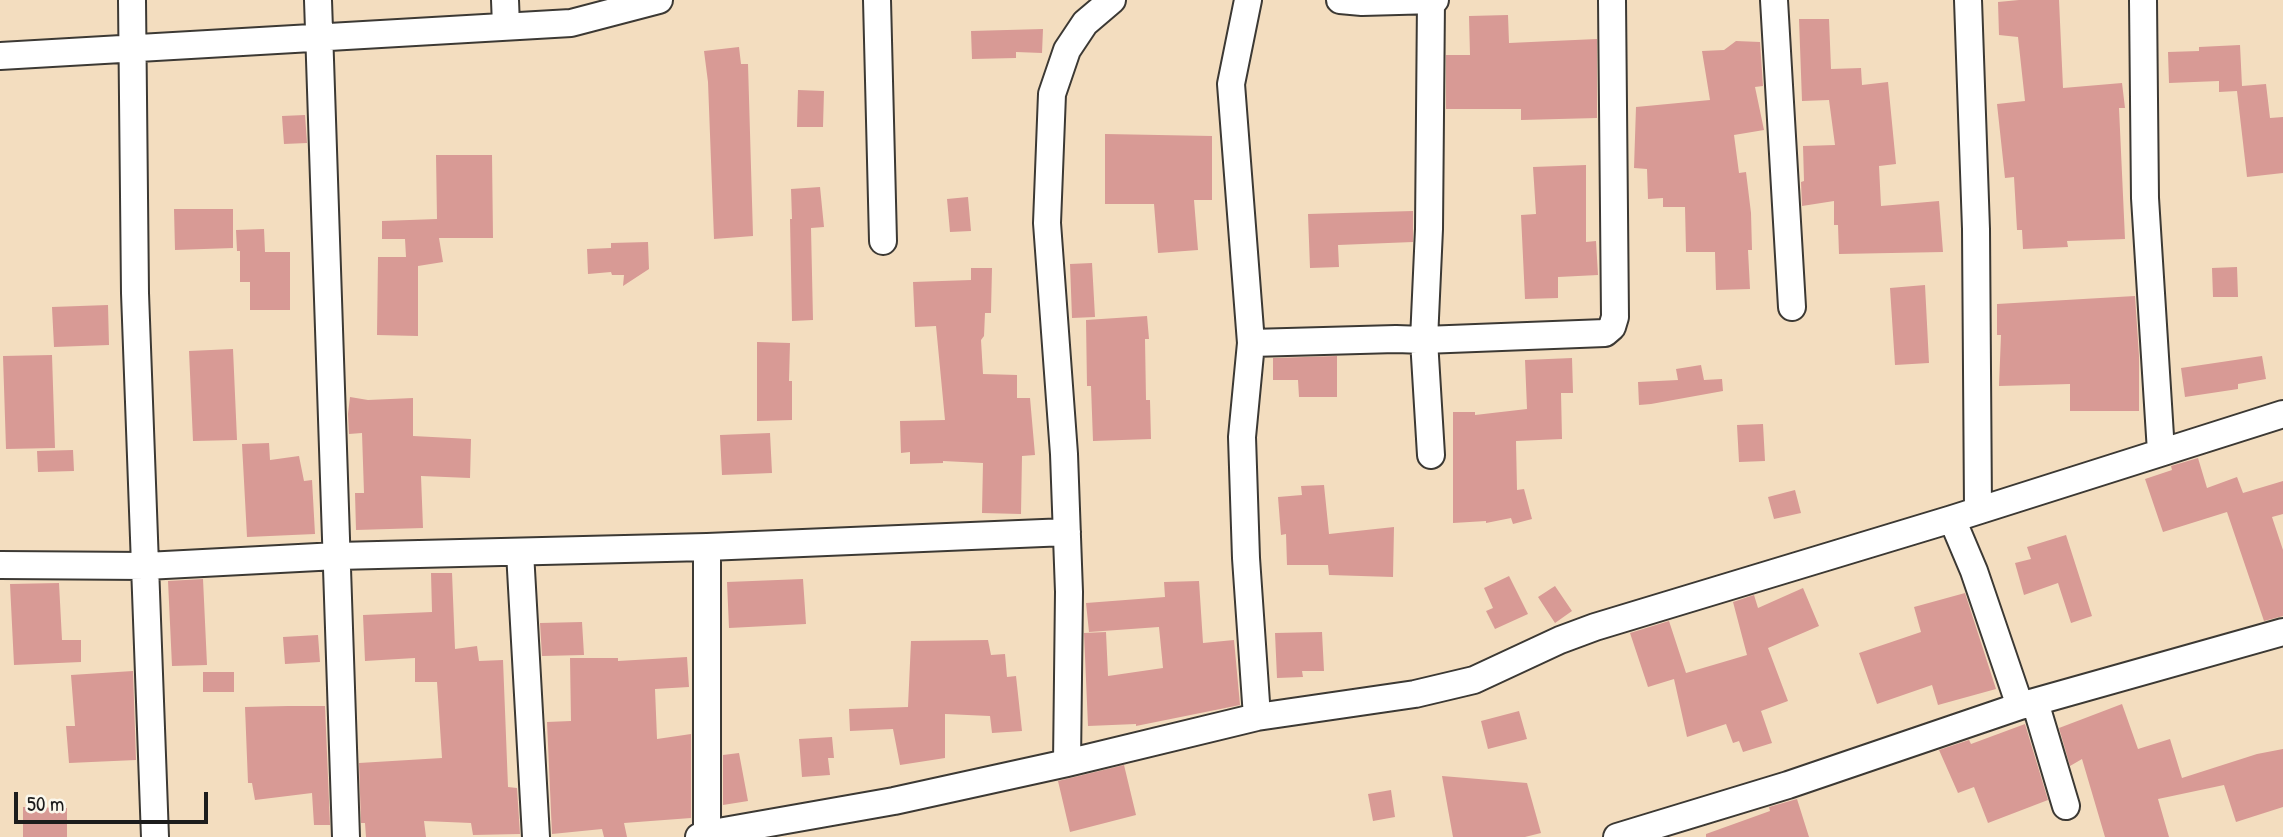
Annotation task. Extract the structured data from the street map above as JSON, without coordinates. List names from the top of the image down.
{
  "scale_bar": "50 m"
}
